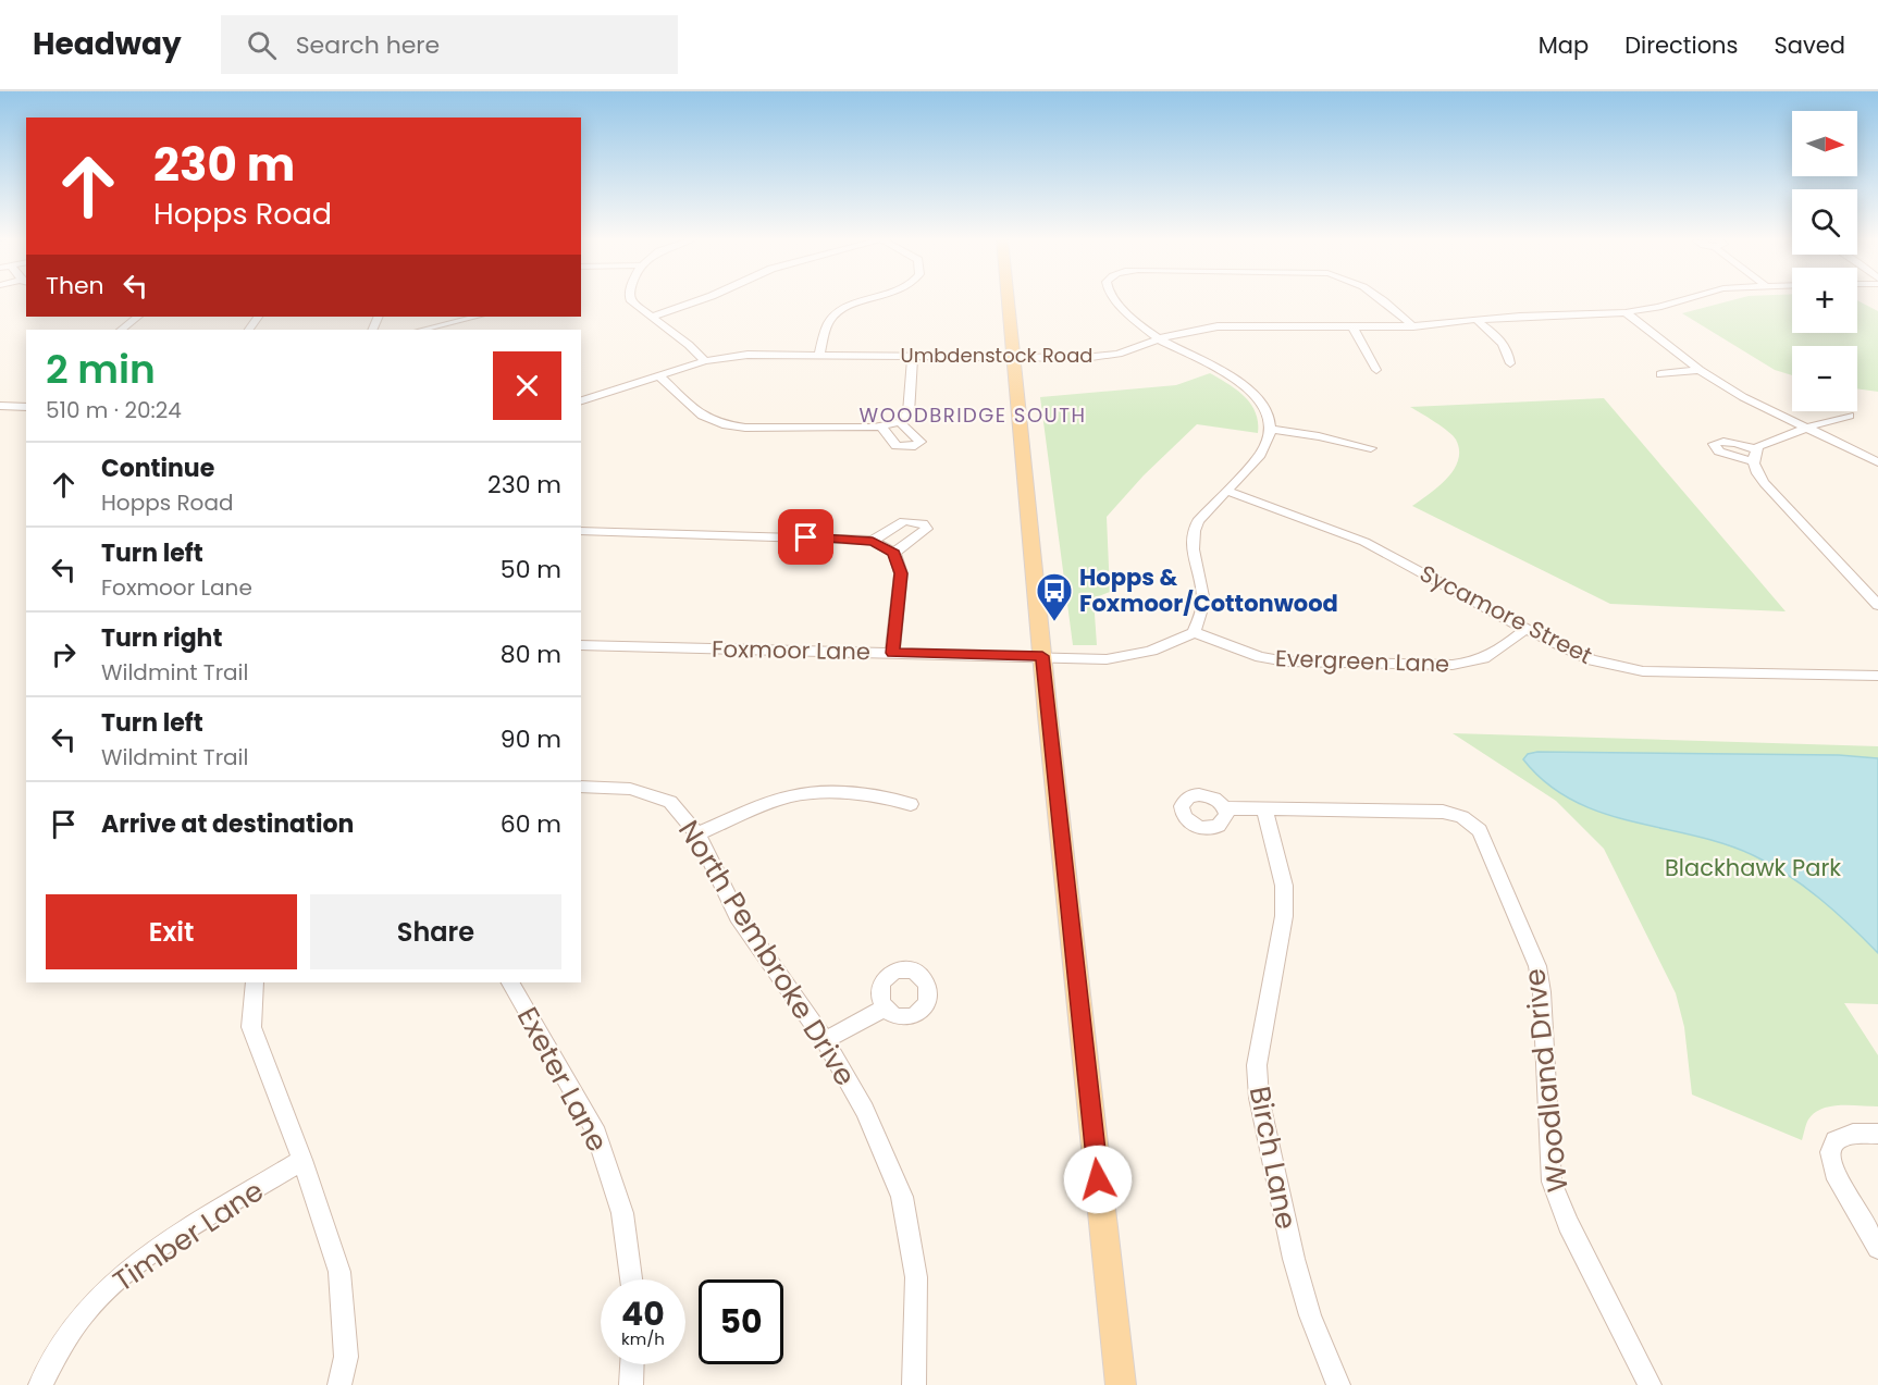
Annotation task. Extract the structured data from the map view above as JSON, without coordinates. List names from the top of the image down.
{
  "streets": {
    "street": [
      "Umbdenstock Road",
      "Sycamore Street",
      "Foxmoor Lane",
      "Evergreen Lane",
      "North Pembroke Drive",
      "Exeter Lane",
      "Woodland Drive",
      "Birch Lane",
      "Timber Lane"
    ]
  },
  "crossings": [
    ["Sycamore Street", "Evergreen Lane"],
    ["Foxmoor Lane", "Evergreen Lane"],
    ["Woodland Drive", "Birch Lane"]
  ],
  "districts": ["WOODBRIDGE SOUTH"],
  "parks": ["Blackhawk Park"],
  "places": {
    "bus stop": ["Hopps & Foxmoor/Cottonwood"]
  },
  "north": "right",
  "page": {
    "header": "Headway",
    "search": "Search here",
    "nav": ["Map", "Directions", "Saved"],
    "map_buttons": ["+", "−"],
    "turn": ["230 m", "Hopps Road"],
    "then": "Then",
    "heading": ["2 min", "510 m · 20:24"],
    "list": [
      {
        "name": "Continue",
        "note": "Hopps Road",
        "value": "230 m"
      },
      {
        "name": "Turn left",
        "note": "Foxmoor Lane",
        "value": "50 m"
      },
      {
        "name": "Turn right",
        "note": "Wildmint Trail",
        "value": "80 m"
      },
      {
        "name": "Turn left",
        "note": "Wildmint Trail",
        "value": "90 m"
      },
      {
        "name": "Arrive at destination",
        "value": "60 m"
      }
    ],
    "buttons": ["Exit", "Share"],
    "speed": "40 km/h",
    "limit": "50"
  }
}
